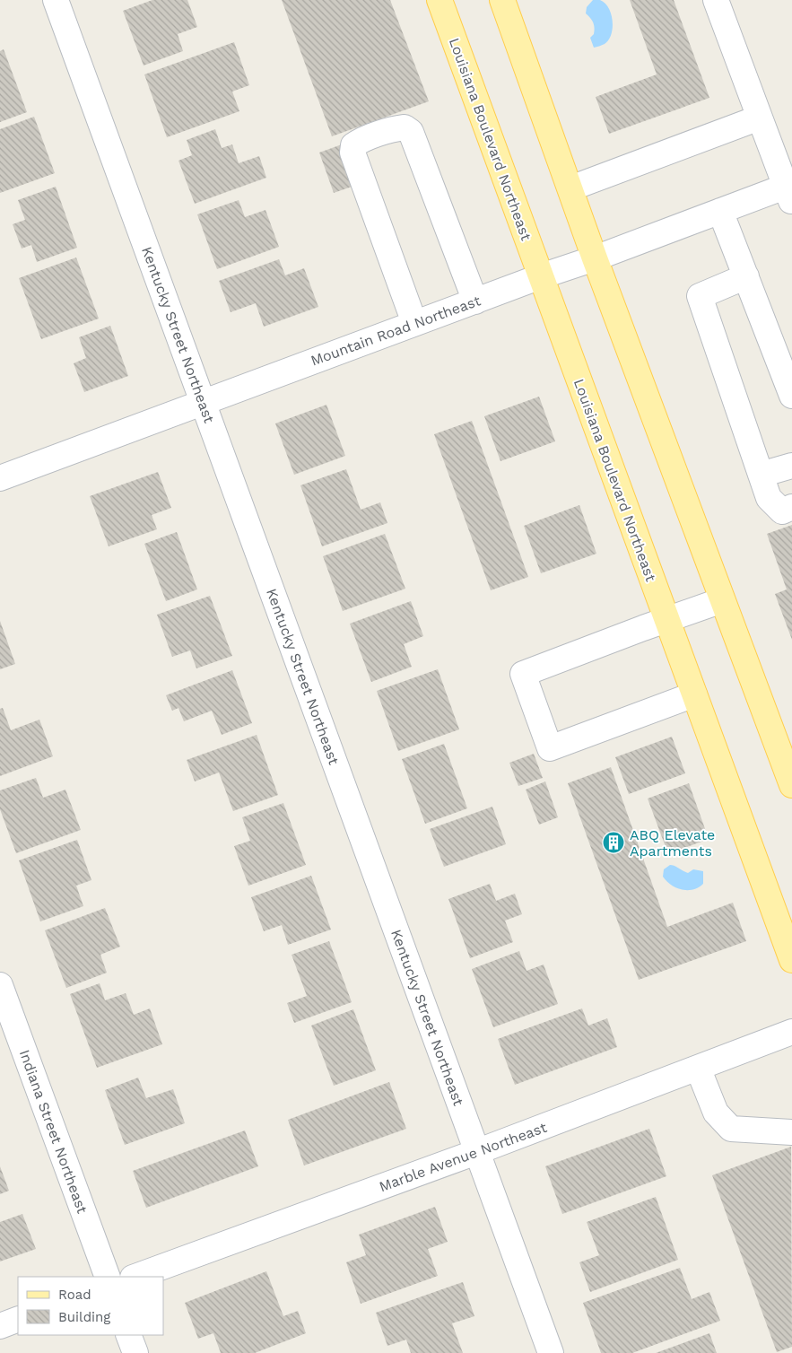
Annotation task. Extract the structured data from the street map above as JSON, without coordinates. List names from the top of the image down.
{
  "streets": {
    "main road": ["Louisiana Boulevard Northeast"],
    "street": [
      "Mountain Road Northeast",
      "Kentucky Street Northeast",
      "Indiana Street Northeast",
      "Marble Avenue Northeast"
    ]
  },
  "crossings": [
    ["Louisiana Boulevard Northeast", "Mountain Road Northeast"],
    ["Mountain Road Northeast", "Kentucky Street Northeast"],
    ["Kentucky Street Northeast", "Marble Avenue Northeast"]
  ],
  "places": {
    "building": ["ABQ Elevate Apartments"]
  },
  "legend": ["Road", "Building"]
}
